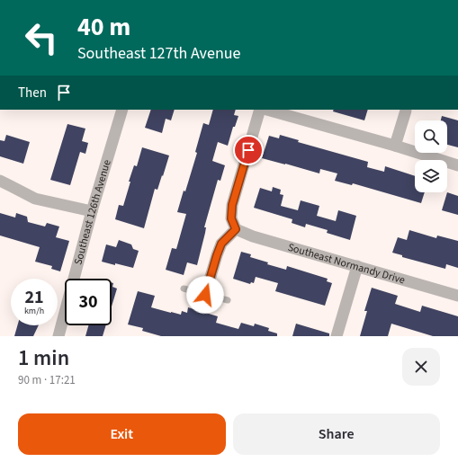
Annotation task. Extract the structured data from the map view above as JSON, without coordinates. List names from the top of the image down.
{
  "streets": {
    "street": ["Southeast 126th Avenue", "Southeast Normandy Drive"]
  },
  "page": {
    "turn": ["40 m", "Southeast 127th Avenue"],
    "then": "Then",
    "speed": "21 km/h",
    "limit": "30",
    "heading": ["1 min", "90 m · 17:21"],
    "buttons": ["Exit", "Share"]
  }
}
